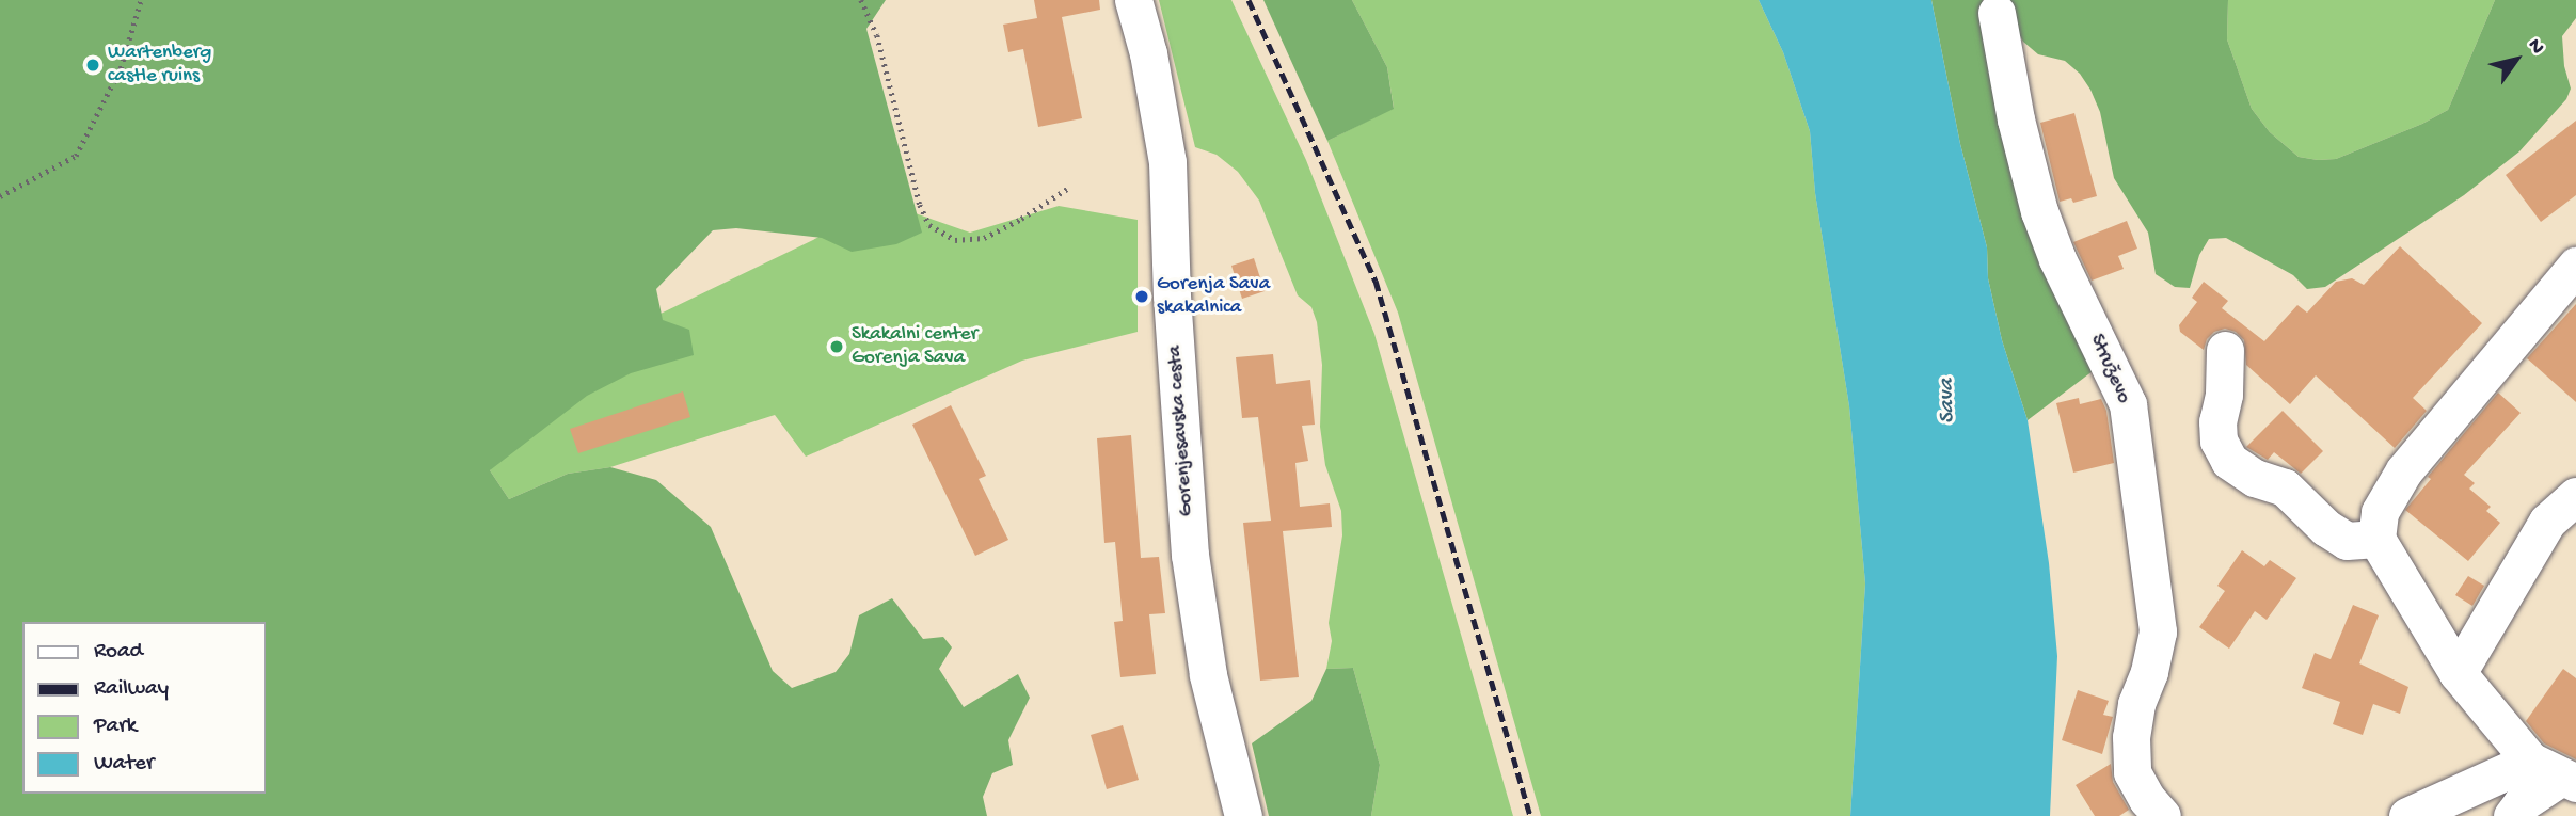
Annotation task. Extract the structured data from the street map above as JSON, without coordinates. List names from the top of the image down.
{
  "streets": {
    "street": ["Struževo", "Gorenjesavska cesta"]
  },
  "water": ["Sava"],
  "places": ["Wartenberg castle ruins", "Gorenja Sava skakalnica", "Skakalni center Gorenja Sava"],
  "legend": [
    "Road",
    "Railway",
    "Park",
    "Water"
  ],
  "north": "top right"
}
